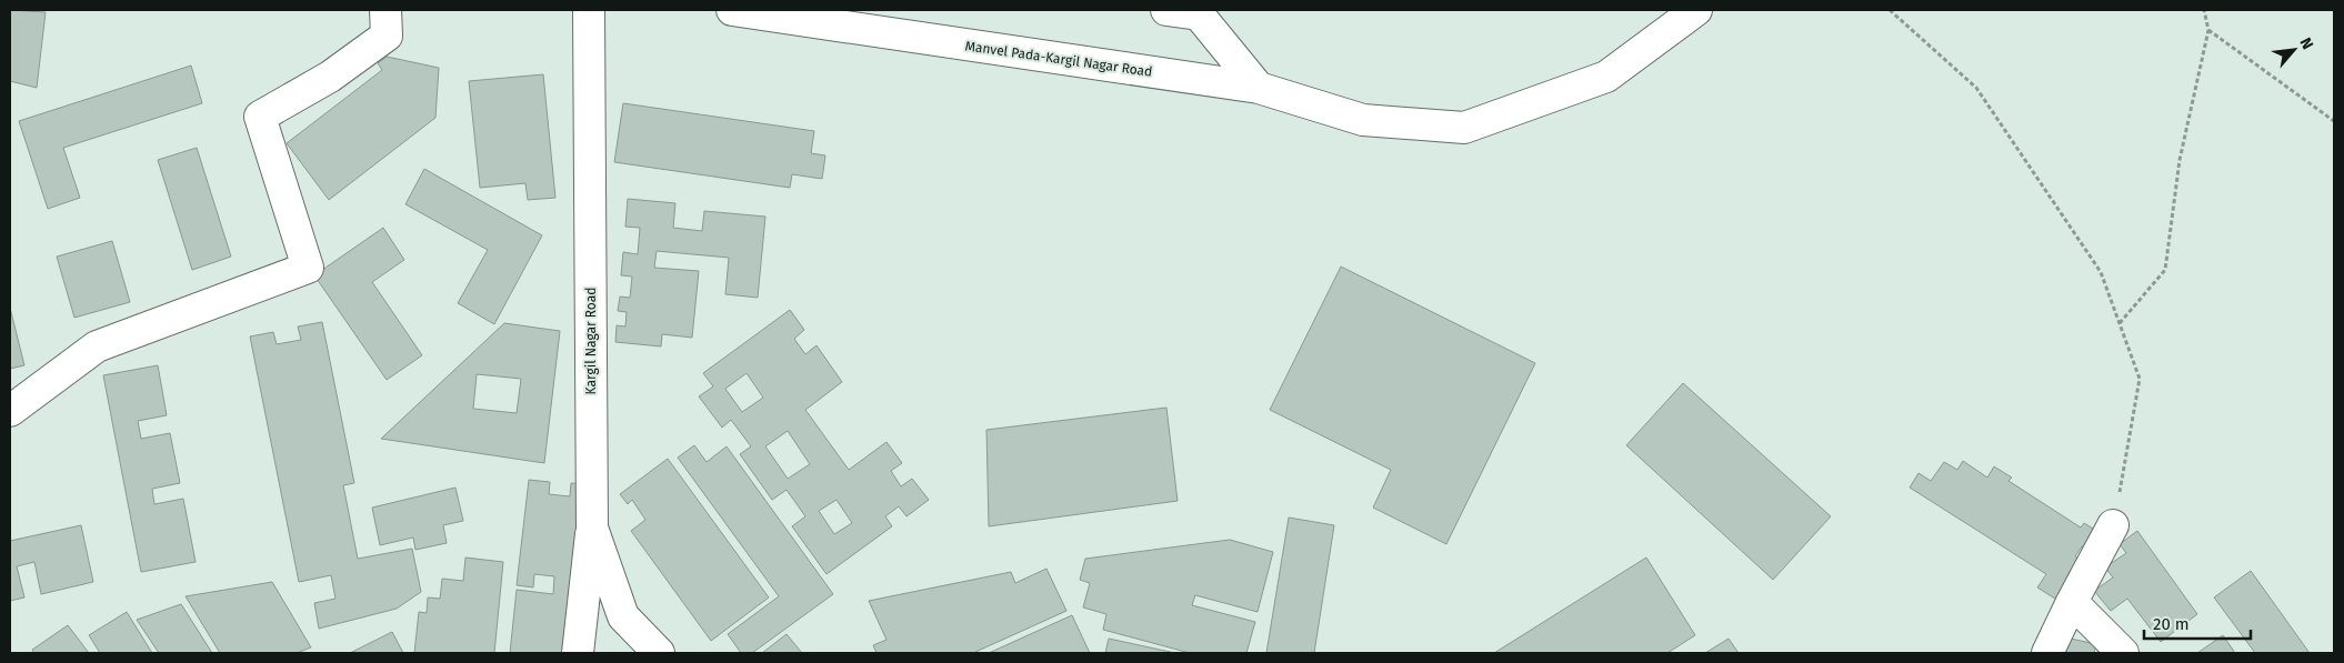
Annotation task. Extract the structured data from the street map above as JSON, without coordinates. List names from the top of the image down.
{
  "streets": {
    "street": ["Manvel Pada-Kargil Nagar Road", "Kargil Nagar Road"]
  },
  "scale_bar": "20 m",
  "north": "top right"
}
